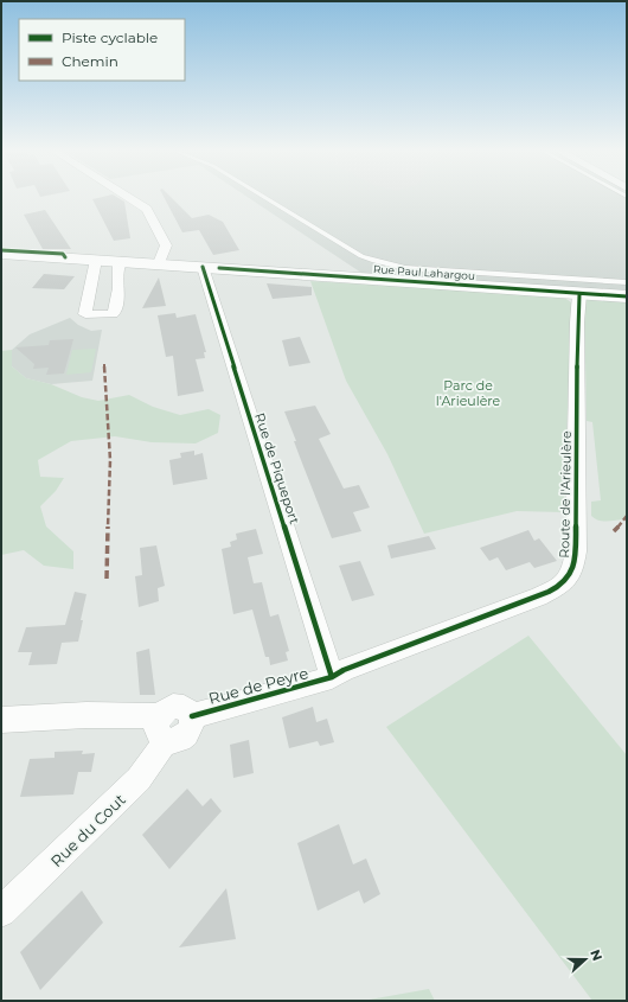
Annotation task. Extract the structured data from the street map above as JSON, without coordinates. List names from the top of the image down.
{
  "streets": {
    "street": [
      "Rue Paul Lahargou",
      "Rue de Piqueport",
      "Route de l'Arieulère",
      "Rue de Peyre",
      "Rue du Cout"
    ]
  },
  "crossings": [
    ["Rue Paul Lahargou", "Rue de Piqueport"],
    ["Rue Paul Lahargou", "Route de l'Arieulère"],
    ["Rue de Piqueport", "Route de l'Arieulère"],
    ["Rue de Piqueport", "Rue de Peyre"],
    ["Route de l'Arieulère", "Rue de Peyre"],
    ["Rue de Peyre", "Rue du Cout"]
  ],
  "parks": ["Parc de l'Arieulère"],
  "legend": ["Piste cyclable", "Chemin"],
  "north": "right"
}
